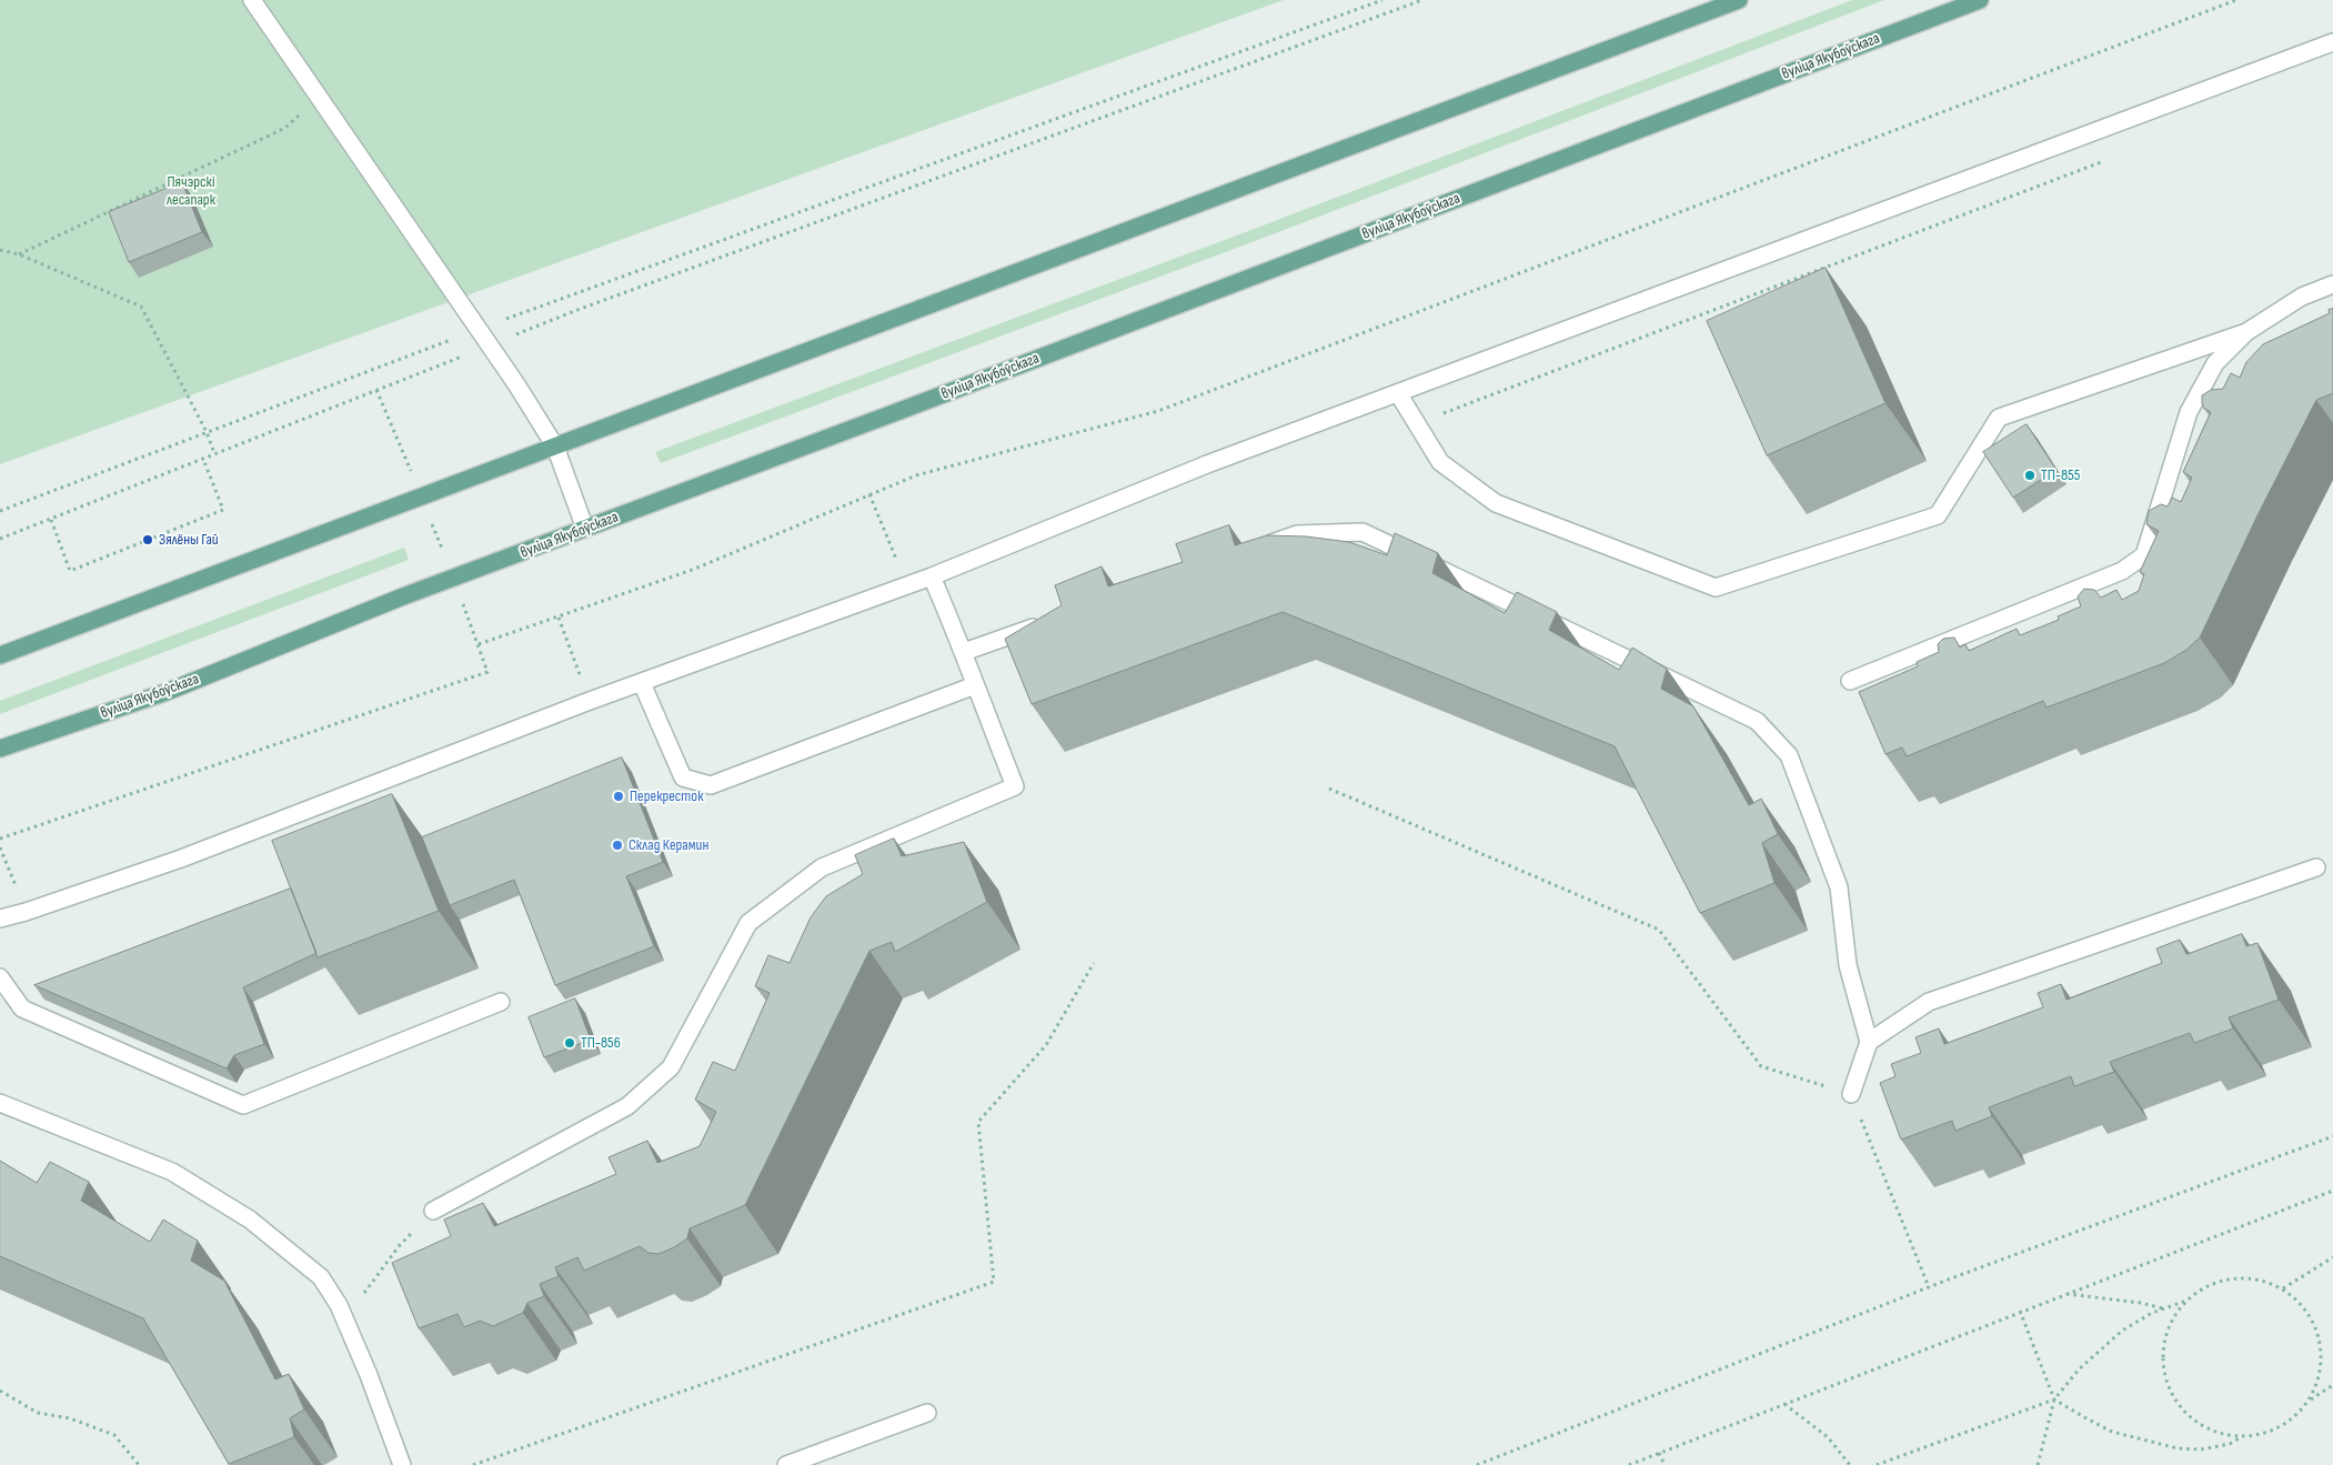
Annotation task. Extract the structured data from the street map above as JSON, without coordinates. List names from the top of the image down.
{
  "streets": {
    "main road": ["вуліца Якубоўскага"]
  },
  "parks": ["Пячэрскі лесапарк"],
  "places": [
    "ТП-855",
    "Зялёны Гай",
    "Перекресток",
    "Склад Керамин",
    "ТП-856"
  ]
}
